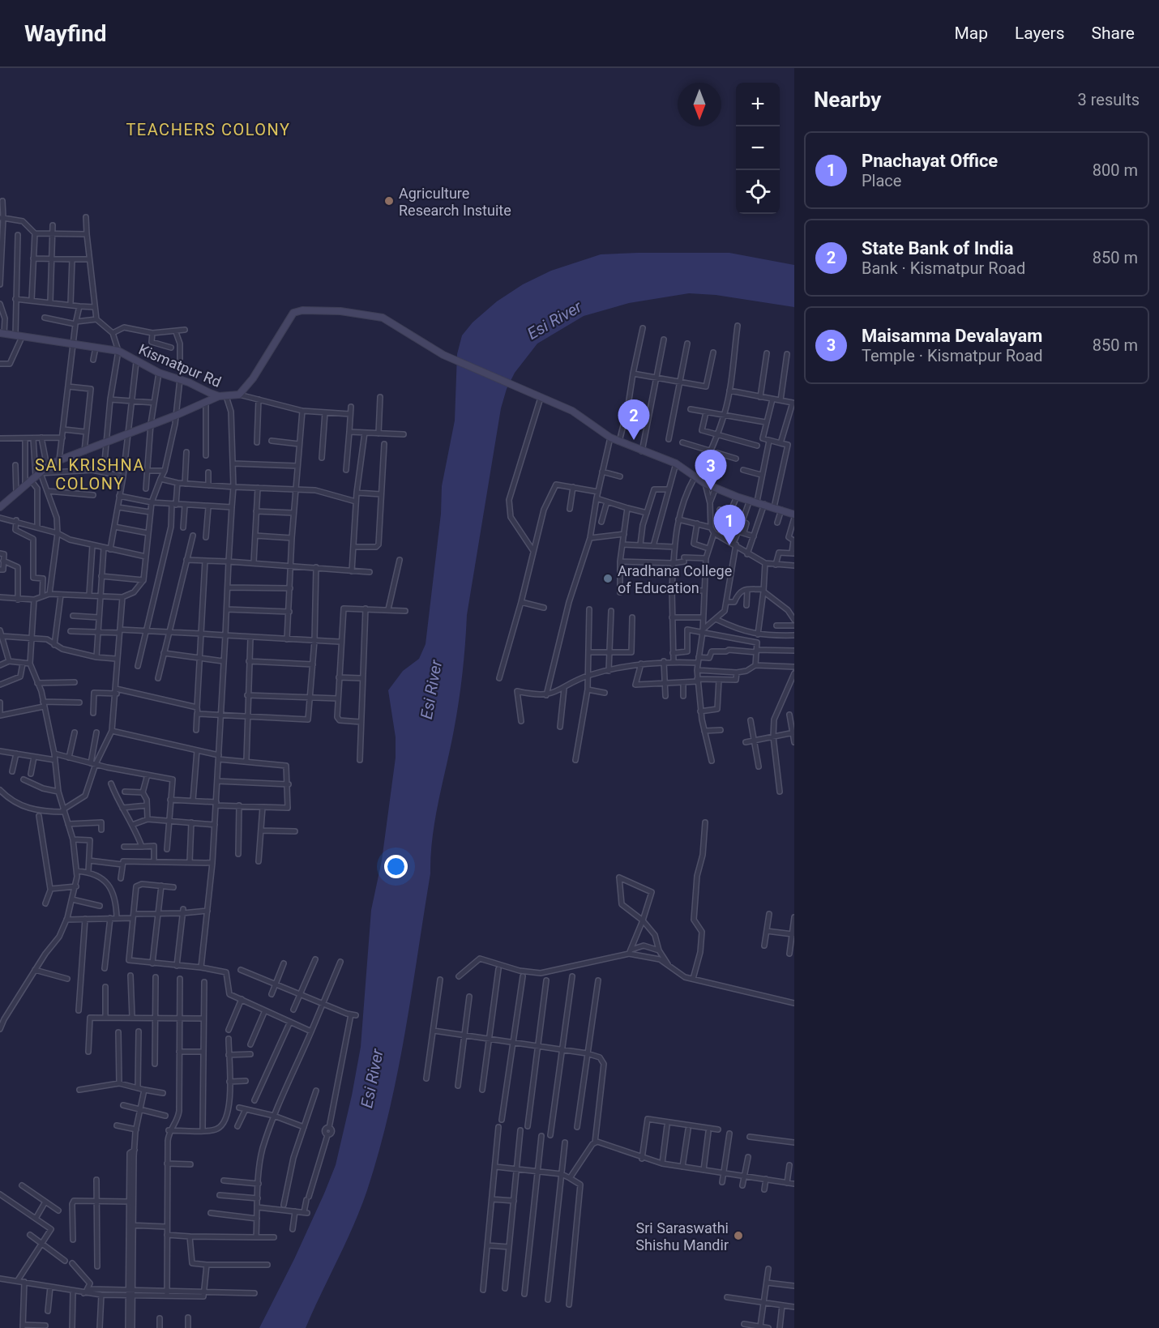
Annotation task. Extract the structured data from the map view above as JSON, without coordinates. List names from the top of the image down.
{
  "streets": {
    "street": ["Kismatpur Rd"]
  },
  "districts": ["TEACHERS COLONY", "SAI KRISHNA COLONY"],
  "water": ["Esi River"],
  "places": ["Agriculture Research Instuite", "Aradhana College of Education", "Sri Saraswathi Shishu Mandir"],
  "north": "bottom",
  "page": {
    "header": "Wayfind",
    "nav": ["Map", "Layers", "Share"],
    "heading": ["Nearby", "3 results"],
    "map_buttons": ["+", "−"],
    "list": [
      {
        "mark": "1",
        "name": "Pnachayat Office",
        "note": "Place",
        "value": "800 m"
      },
      {
        "mark": "2",
        "name": "State Bank of India",
        "note": "Bank · Kismatpur Road",
        "value": "850 m"
      },
      {
        "mark": "3",
        "name": "Maisamma Devalayam",
        "note": "Temple · Kismatpur Road",
        "value": "850 m"
      }
    ],
    "pins": ["2", "3", "1"]
  }
}
